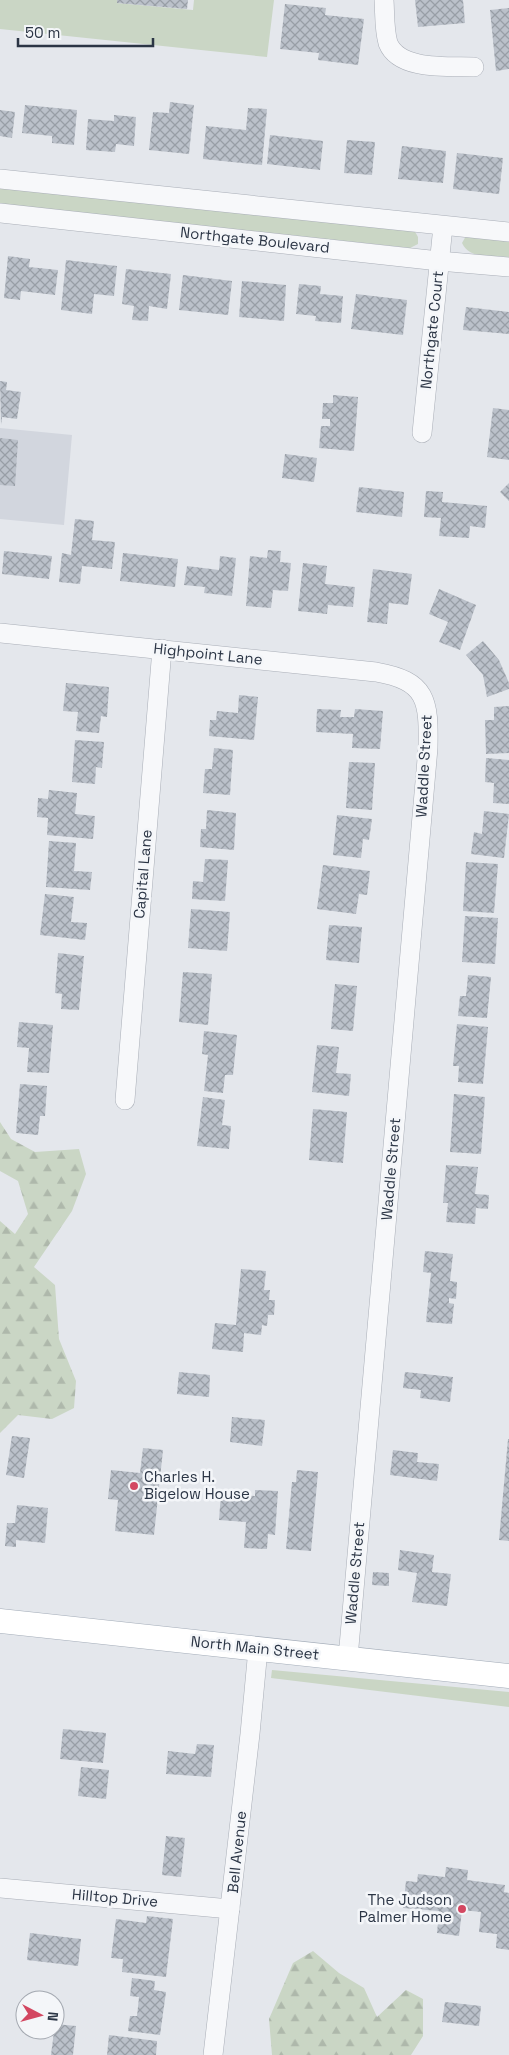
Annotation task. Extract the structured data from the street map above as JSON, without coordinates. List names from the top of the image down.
{
  "streets": {
    "main road": ["North Main Street"],
    "street": [
      "Northgate Boulevard",
      "Northgate Court",
      "Highpoint Lane",
      "Waddle Street",
      "Capital Lane",
      "Bell Avenue",
      "Hilltop Drive"
    ]
  },
  "crossings": [
    ["Northgate Boulevard", "Northgate Court"],
    ["Highpoint Lane", "Waddle Street"],
    ["Highpoint Lane", "Capital Lane"],
    ["Waddle Street", "North Main Street"],
    ["North Main Street", "Bell Avenue"],
    ["Bell Avenue", "Hilltop Drive"]
  ],
  "places": ["Charles H. Bigelow House", "The Judson Palmer Home"],
  "scale_bar": "50 m",
  "north": "right"
}
